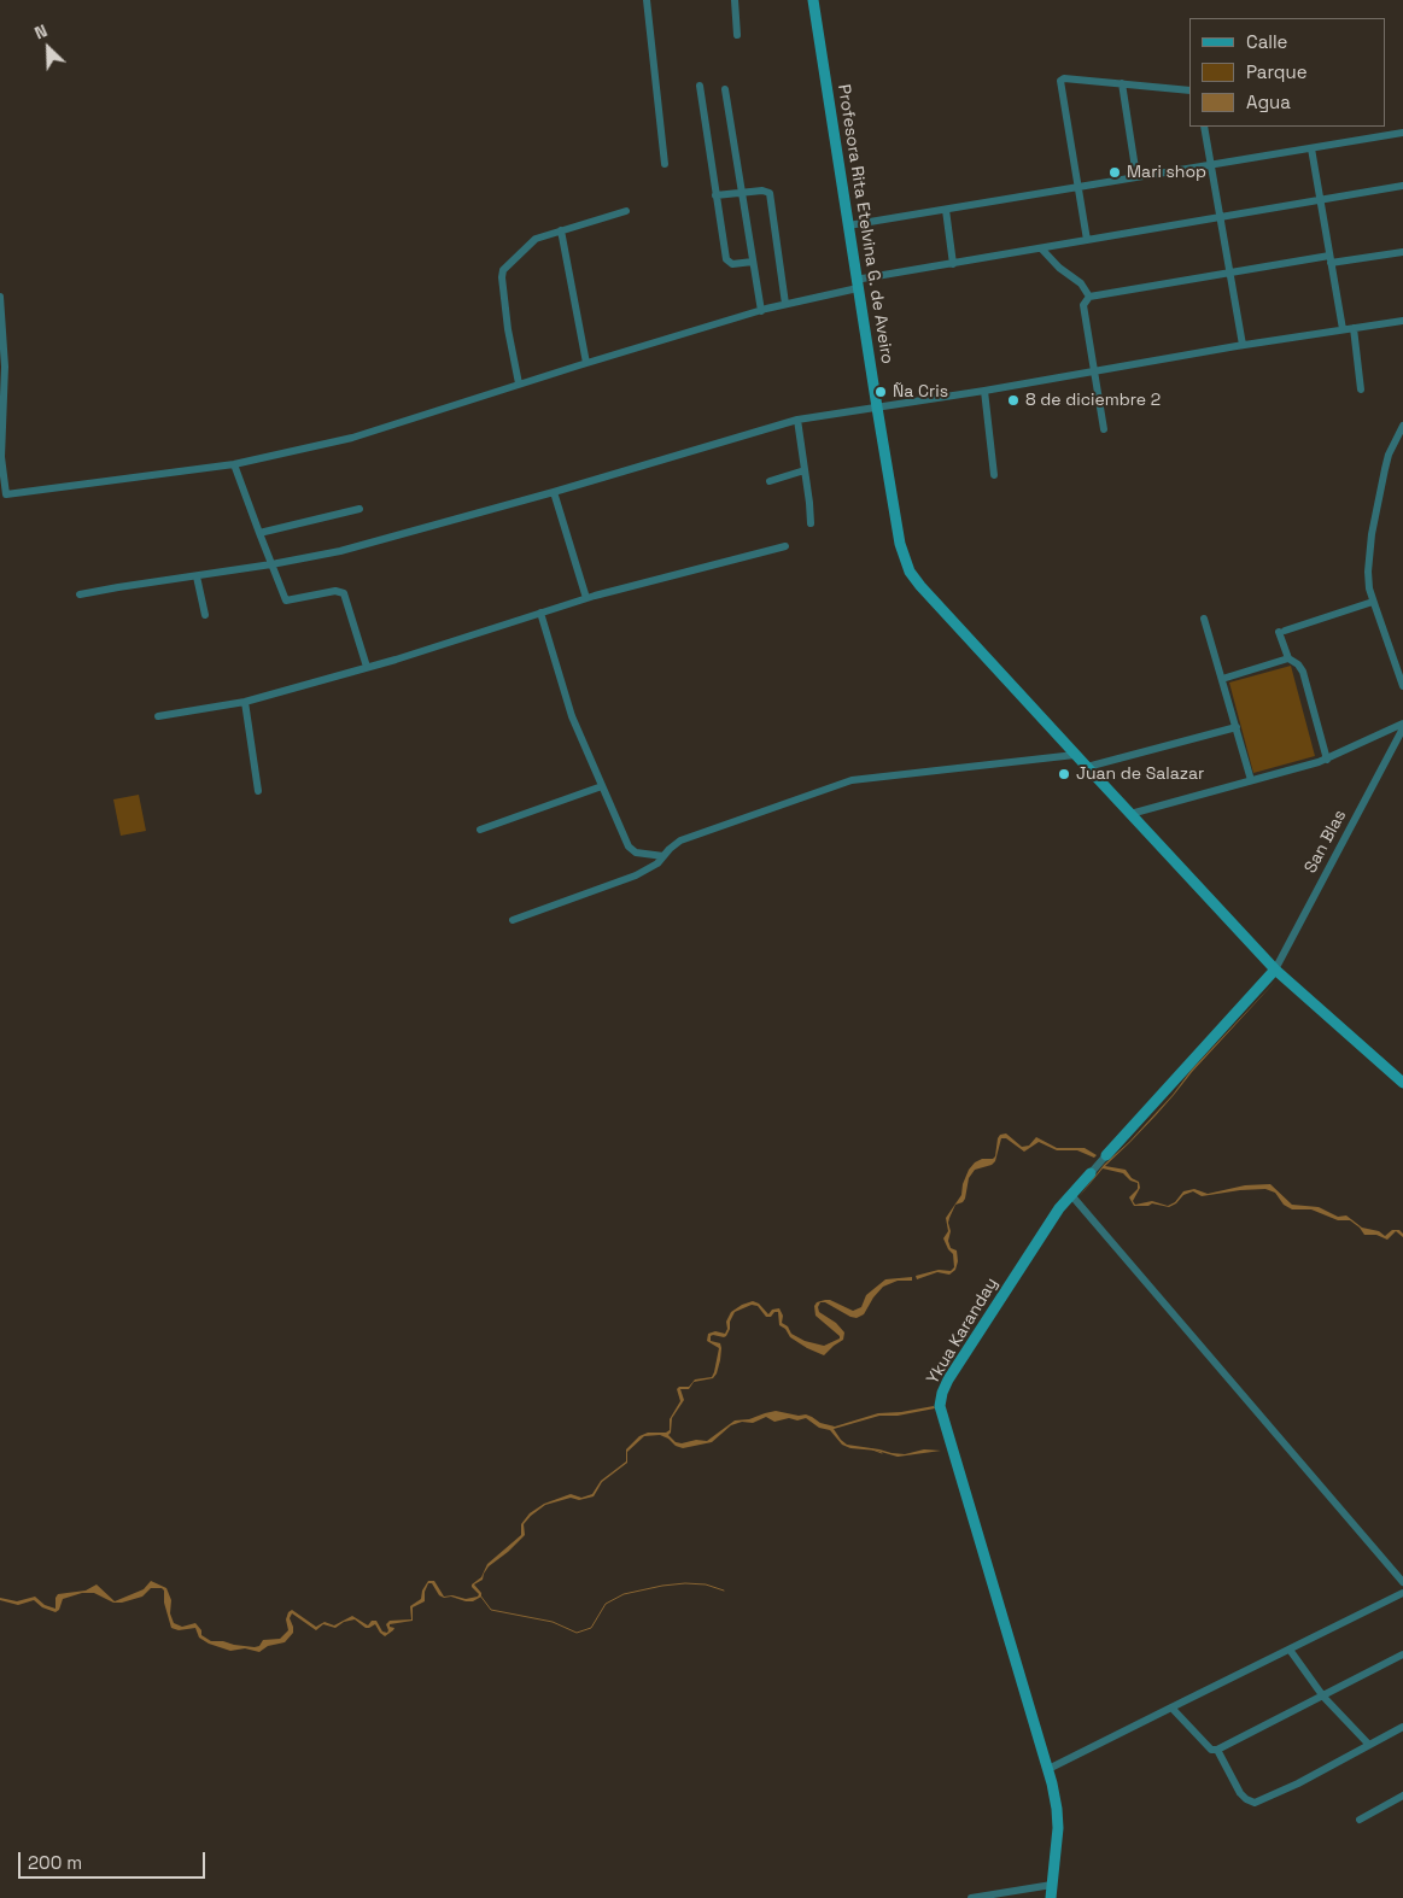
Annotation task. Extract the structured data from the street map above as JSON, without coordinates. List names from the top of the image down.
{
  "streets": {
    "street": ["Profesora Rita Etelvina G. de Aveiro", "San Blas", "Ykua Karanday"]
  },
  "crossings": [
    ["Profesora Rita Etelvina G. de Aveiro", "San Blas"],
    ["Profesora Rita Etelvina G. de Aveiro", "Ykua Karanday"],
    ["San Blas", "Ykua Karanday"]
  ],
  "places": [
    "Mari shop",
    "Ña Cris",
    "8 de diciembre 2",
    "Juan de Salazar"
  ],
  "legend": ["Calle", "Parque", "Agua"],
  "scale_bar": "200 m",
  "north": "top left"
}
